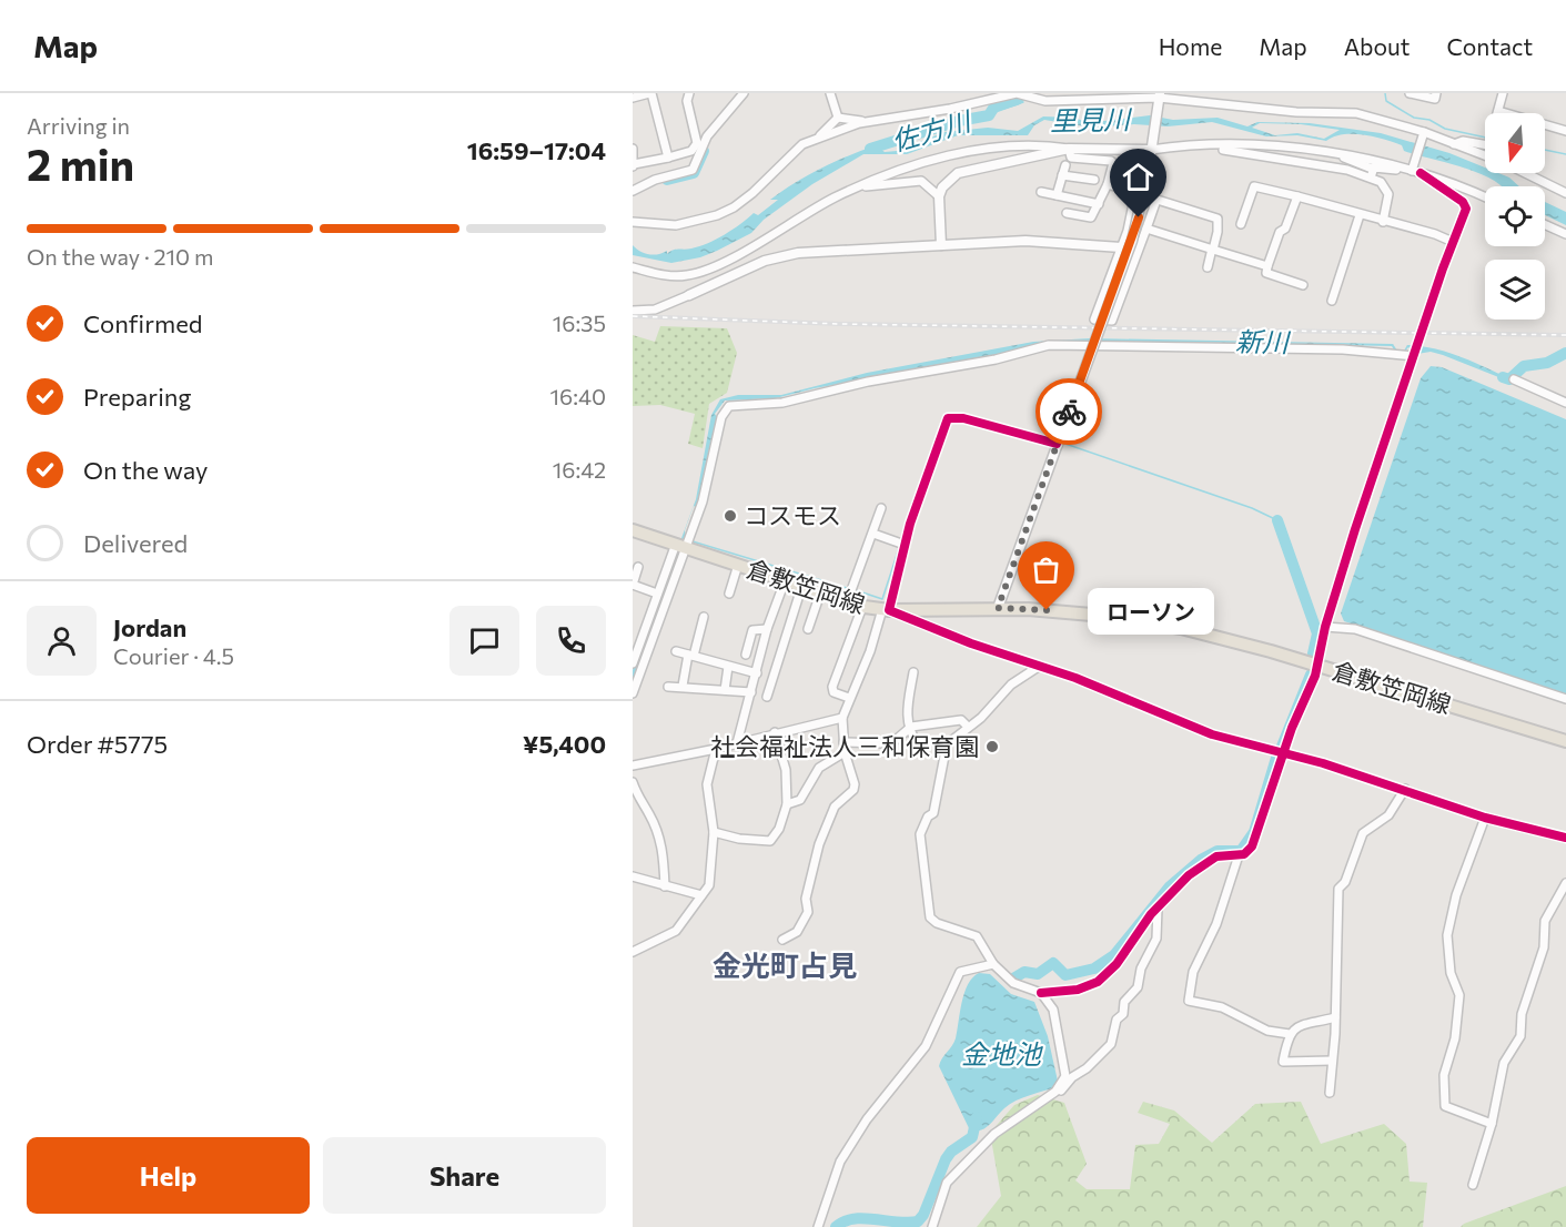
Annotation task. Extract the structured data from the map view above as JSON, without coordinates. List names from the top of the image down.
{
  "streets": {
    "main road": ["倉敷笠岡線"]
  },
  "districts": ["金光町占見"],
  "water": [
    "里見川",
    "佐方川",
    "新川",
    "金地池"
  ],
  "places": ["コスモス", "ローソン", "社会福祉法人三和保育園"],
  "north": "bottom",
  "page": {
    "header": "Map",
    "nav": [
      "Home",
      "Map",
      "About",
      "Contact"
    ],
    "heading": ["2 min", "Arriving in", "16:59–17:04"],
    "panel": [
      "Jordan",
      "Courier · 4.5",
      "Order #5775",
      "¥5,400"
    ],
    "bar": "On the way · 210 m",
    "list": [
      ["Confirmed", "16:35"],
      ["Preparing", "16:40"],
      ["On the way", "16:42"],
      "Delivered"
    ],
    "bubble": "ローソン",
    "buttons": ["Help", "Share"]
  }
}
